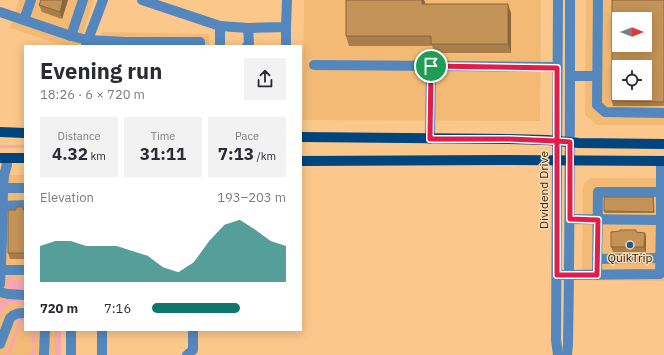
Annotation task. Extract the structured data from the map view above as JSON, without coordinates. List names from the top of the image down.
{
  "streets": {
    "street": ["Dividend Drive"]
  },
  "places": ["QuikTrip"],
  "north": "right",
  "page": {
    "heading": ["Evening run", "18:26 · 6 × 720 m"],
    "stats": [
      ["Distance", "4.32 km"],
      ["Time", "31:11"],
      ["Pace", "7:13 /km"]
    ],
    "chart": ["Elevation", "193–203 m"],
    "list": [
      {
        "name": "720 m",
        "note": "7:16"
      }
    ]
  }
}
